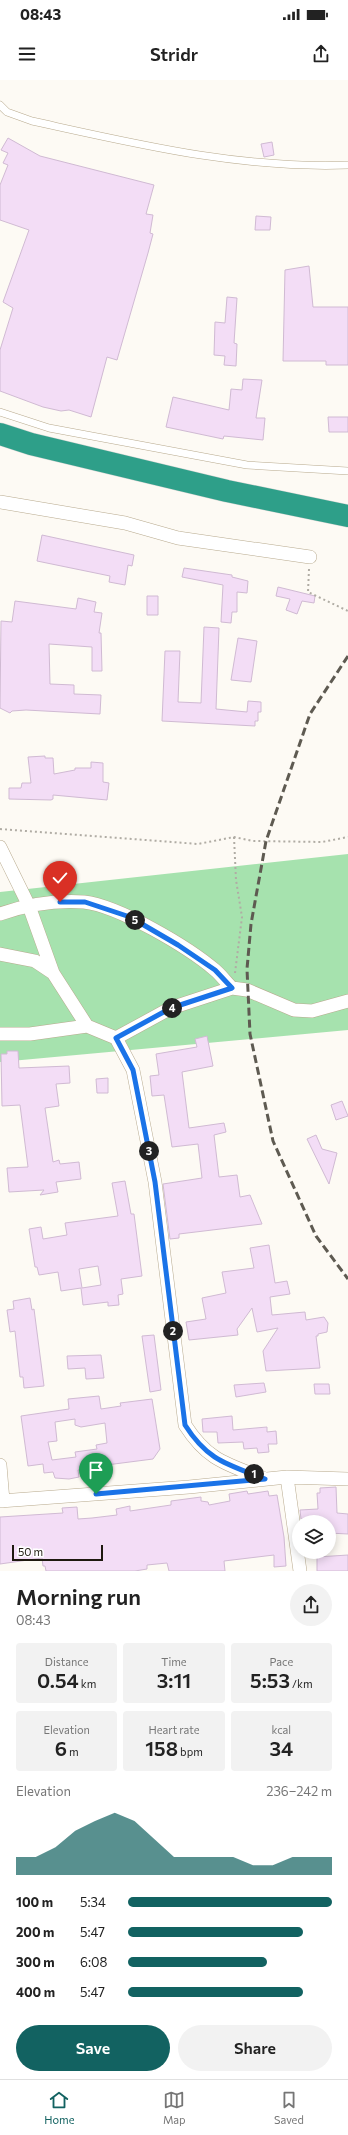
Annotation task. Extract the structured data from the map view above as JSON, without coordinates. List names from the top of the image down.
{
  "scale_bar": "50 m",
  "page": {
    "status": "08:43",
    "header": "Stridr",
    "pins": [
      "5",
      "4",
      "3",
      "2",
      "1"
    ],
    "scale": "50 m",
    "heading": ["Morning run", "08:43"],
    "stats": [
      ["Distance", "0.54 km"],
      ["Time", "3:11"],
      ["Pace", "5:53 /km"],
      ["Elevation", "6 m"],
      ["Heart rate", "158 bpm"],
      ["kcal", "34"]
    ],
    "chart": ["Elevation", "236–242 m"],
    "list": [
      {
        "name": "100 m",
        "note": "5:34"
      },
      {
        "name": "200 m",
        "note": "5:47"
      },
      {
        "name": "300 m",
        "note": "6:08"
      },
      {
        "name": "400 m",
        "note": "5:47"
      }
    ],
    "buttons": ["Save", "Share"],
    "tabs": ["Home", "Map", "Saved"]
  }
}
